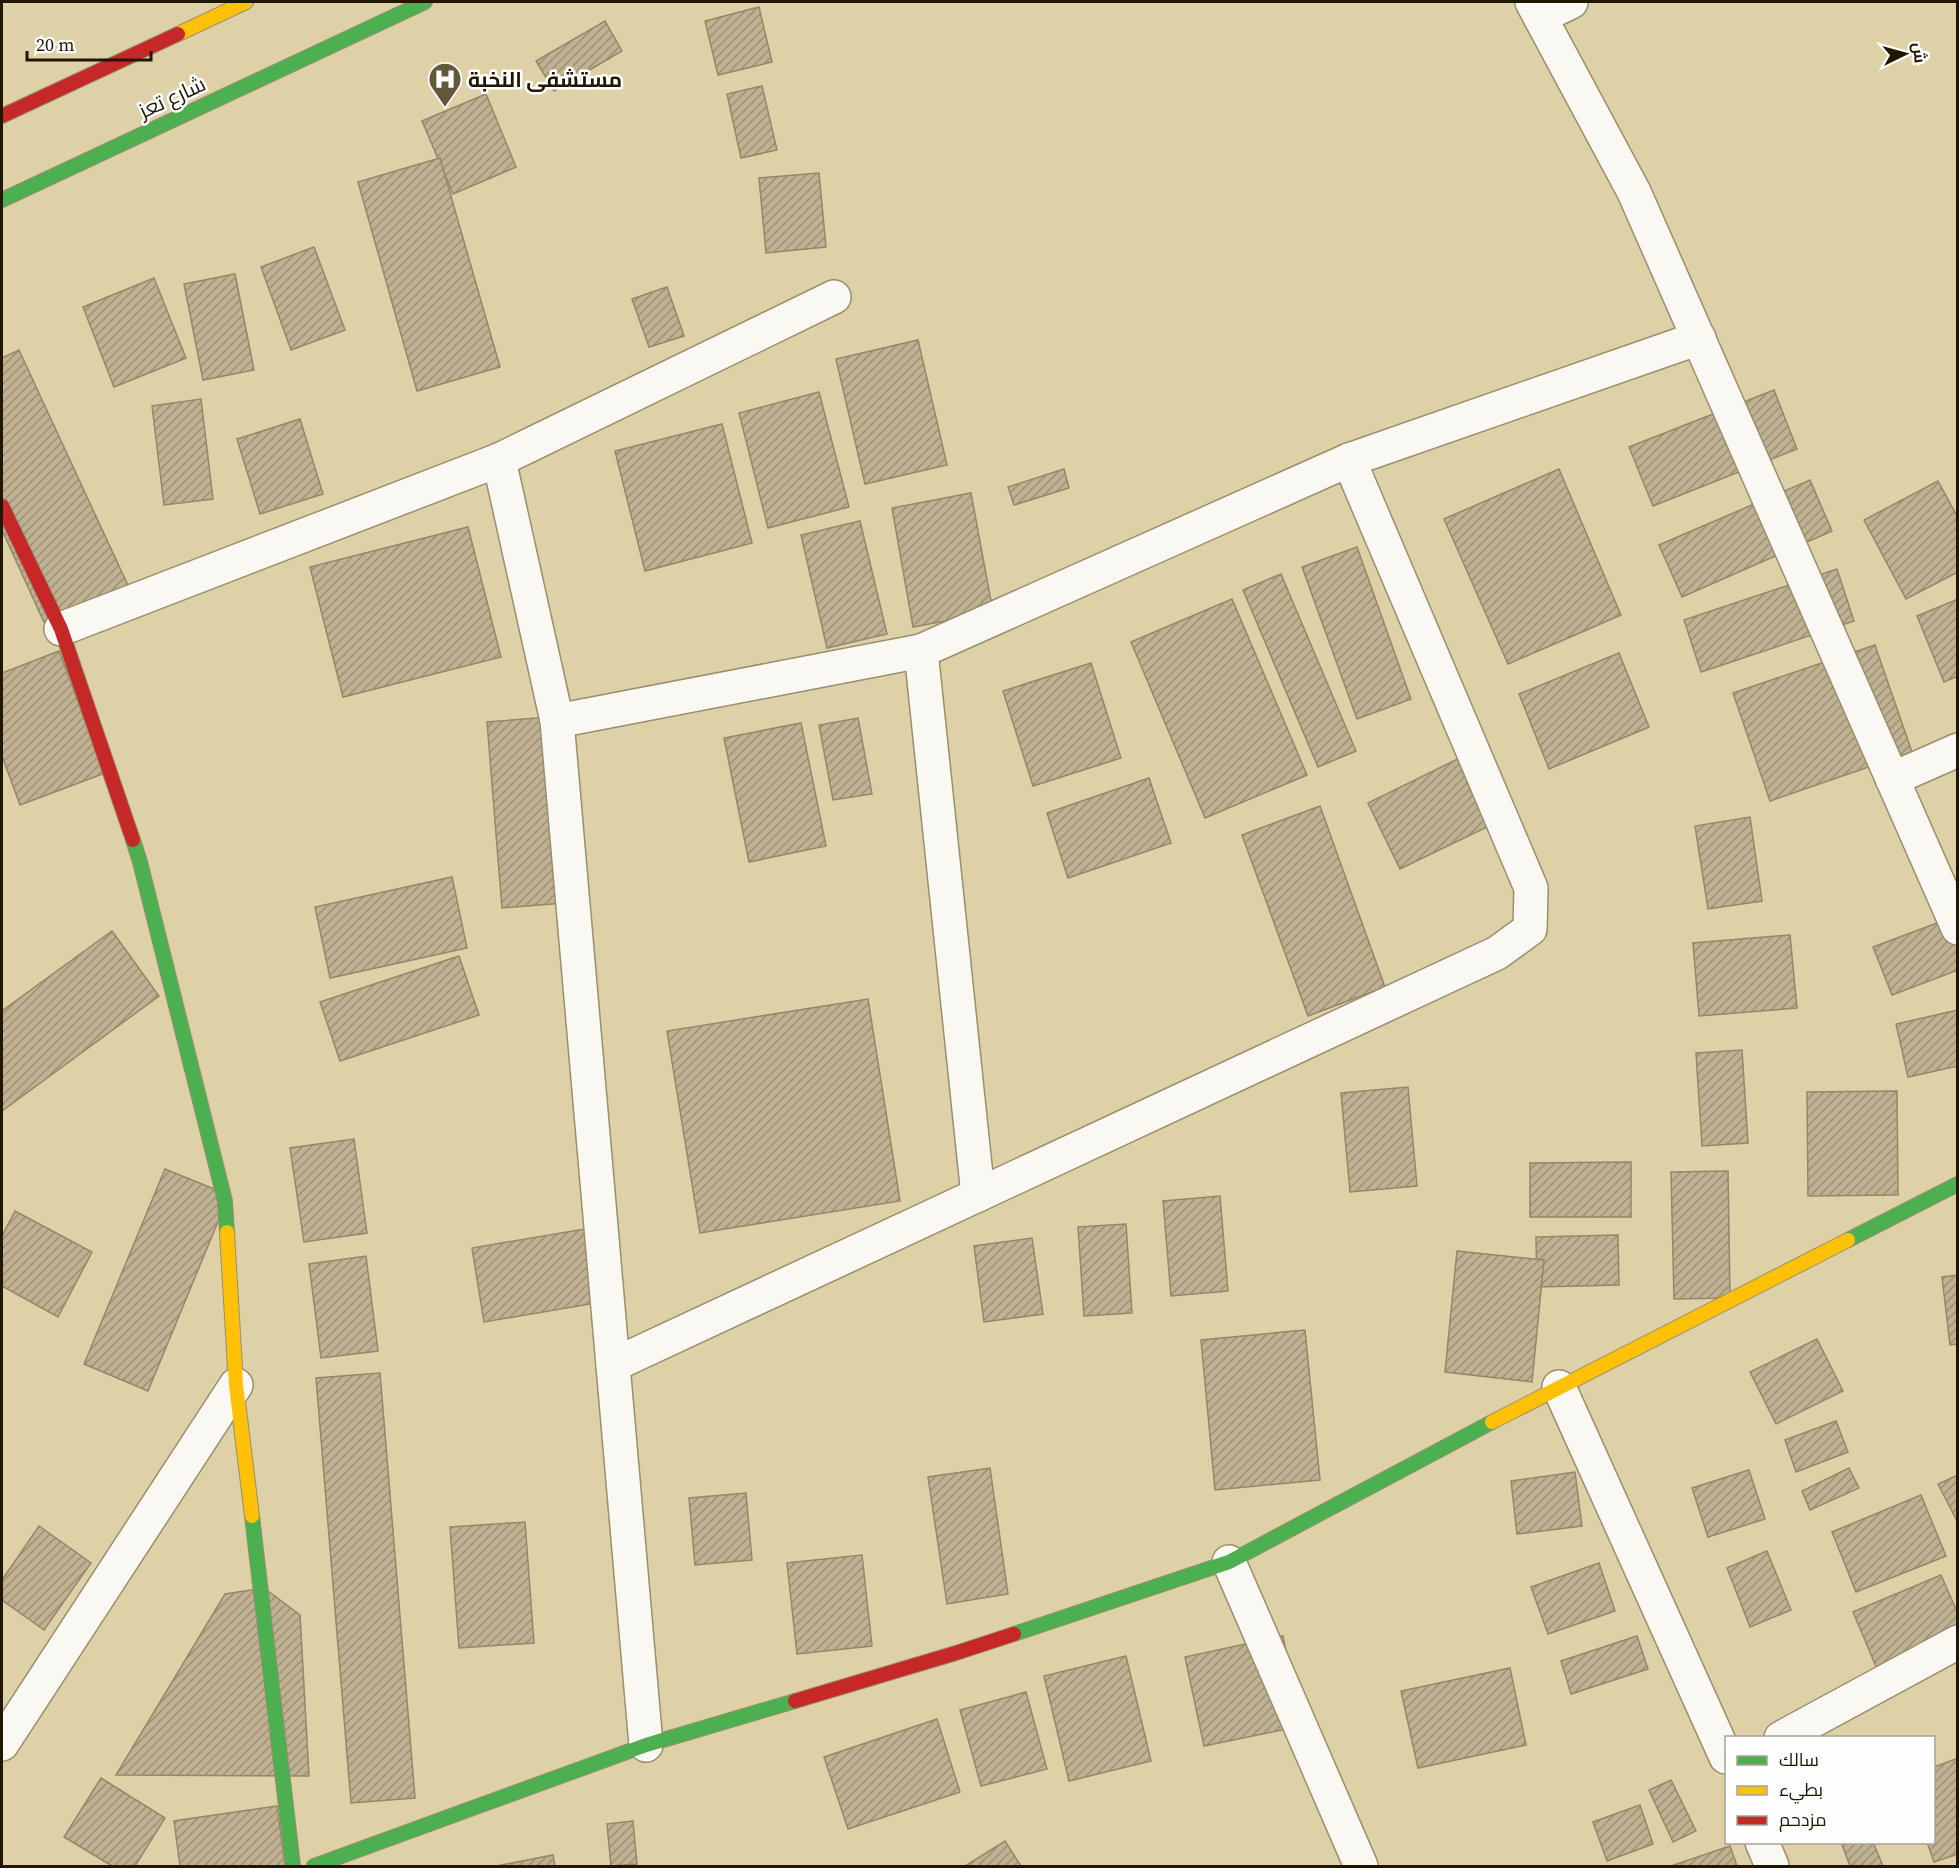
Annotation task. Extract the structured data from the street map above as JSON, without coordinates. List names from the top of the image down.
{
  "streets": {
    "main road": ["شارع تعز"]
  },
  "places": {
    "hospital": ["مستشفى النخبة"]
  },
  "legend": ["سالك", "بطيء", "مزدحم"],
  "scale_bar": "20 m",
  "north": "right"
}
